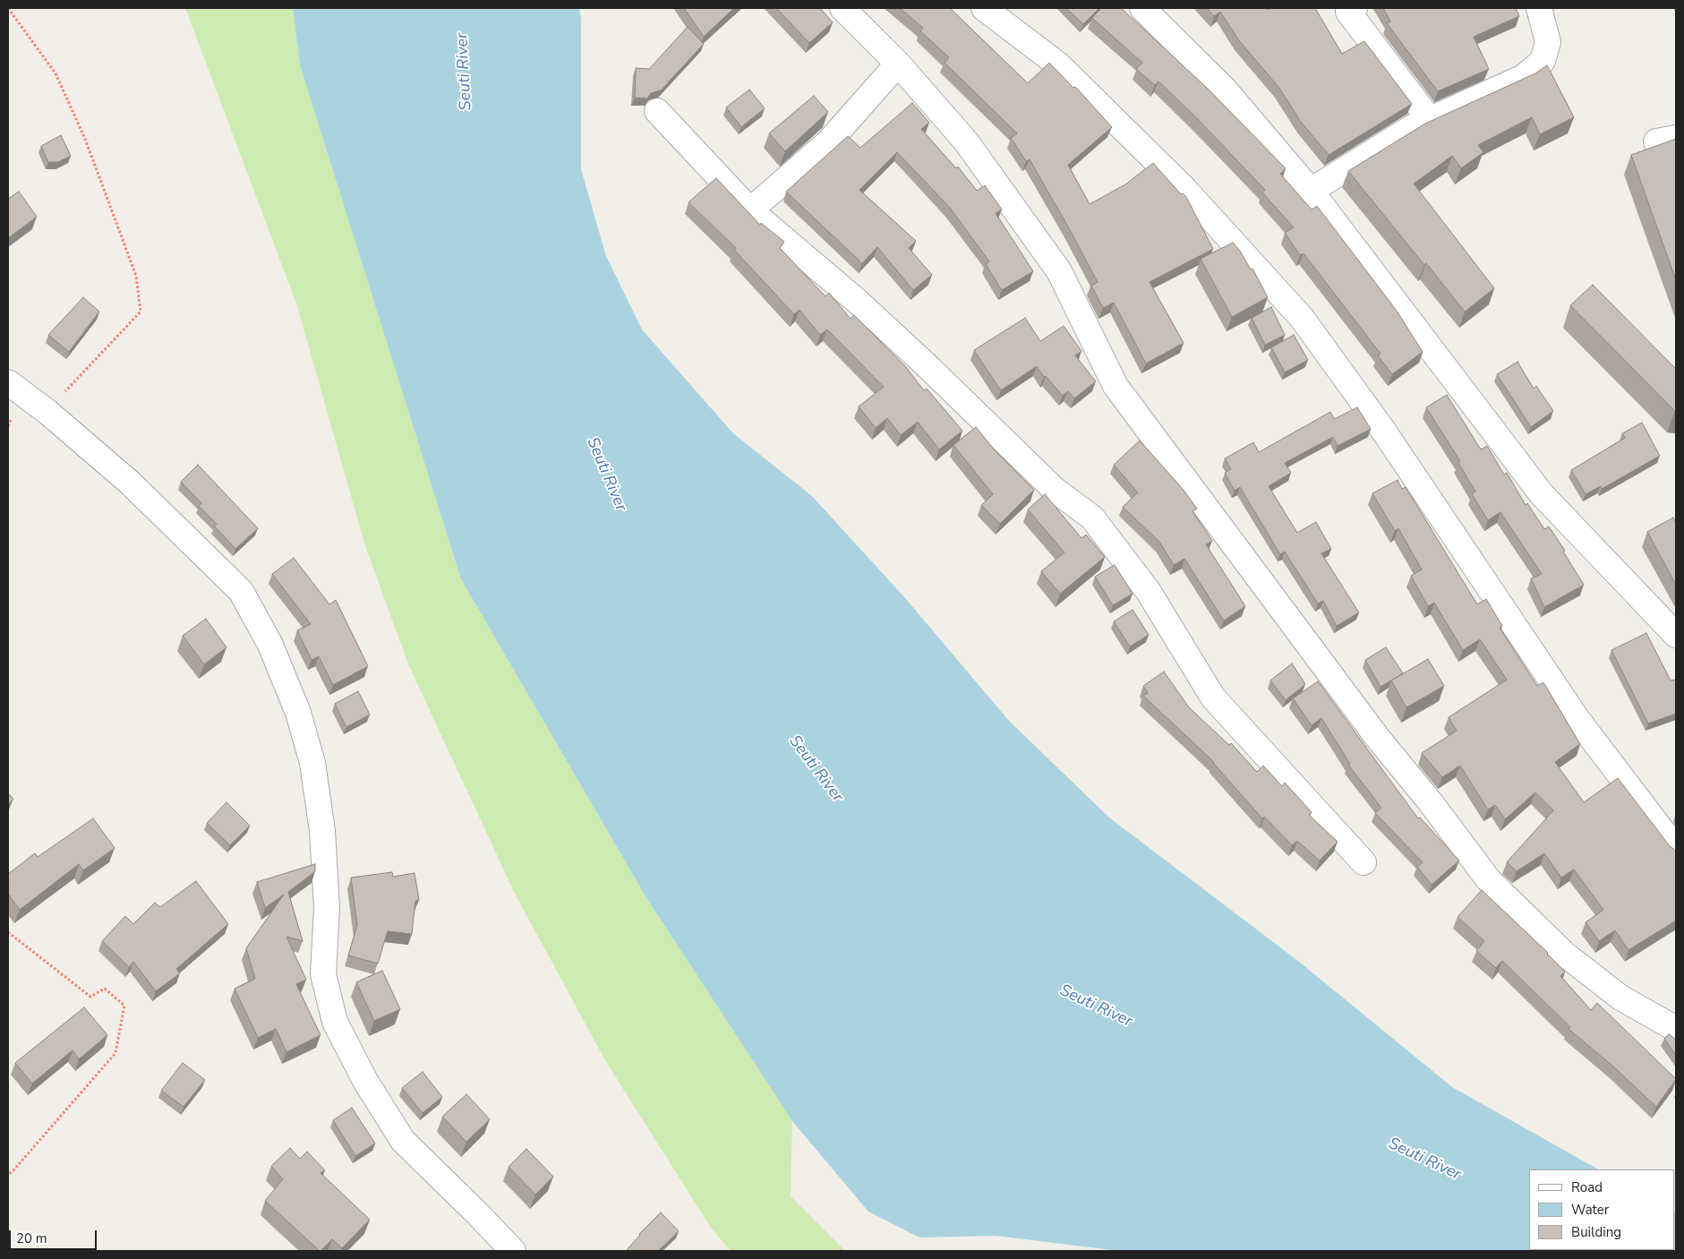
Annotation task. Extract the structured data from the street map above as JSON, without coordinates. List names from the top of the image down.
{
  "water": ["Seuti River"],
  "legend": ["Road", "Water", "Building"],
  "scale_bar": "20 m"
}
